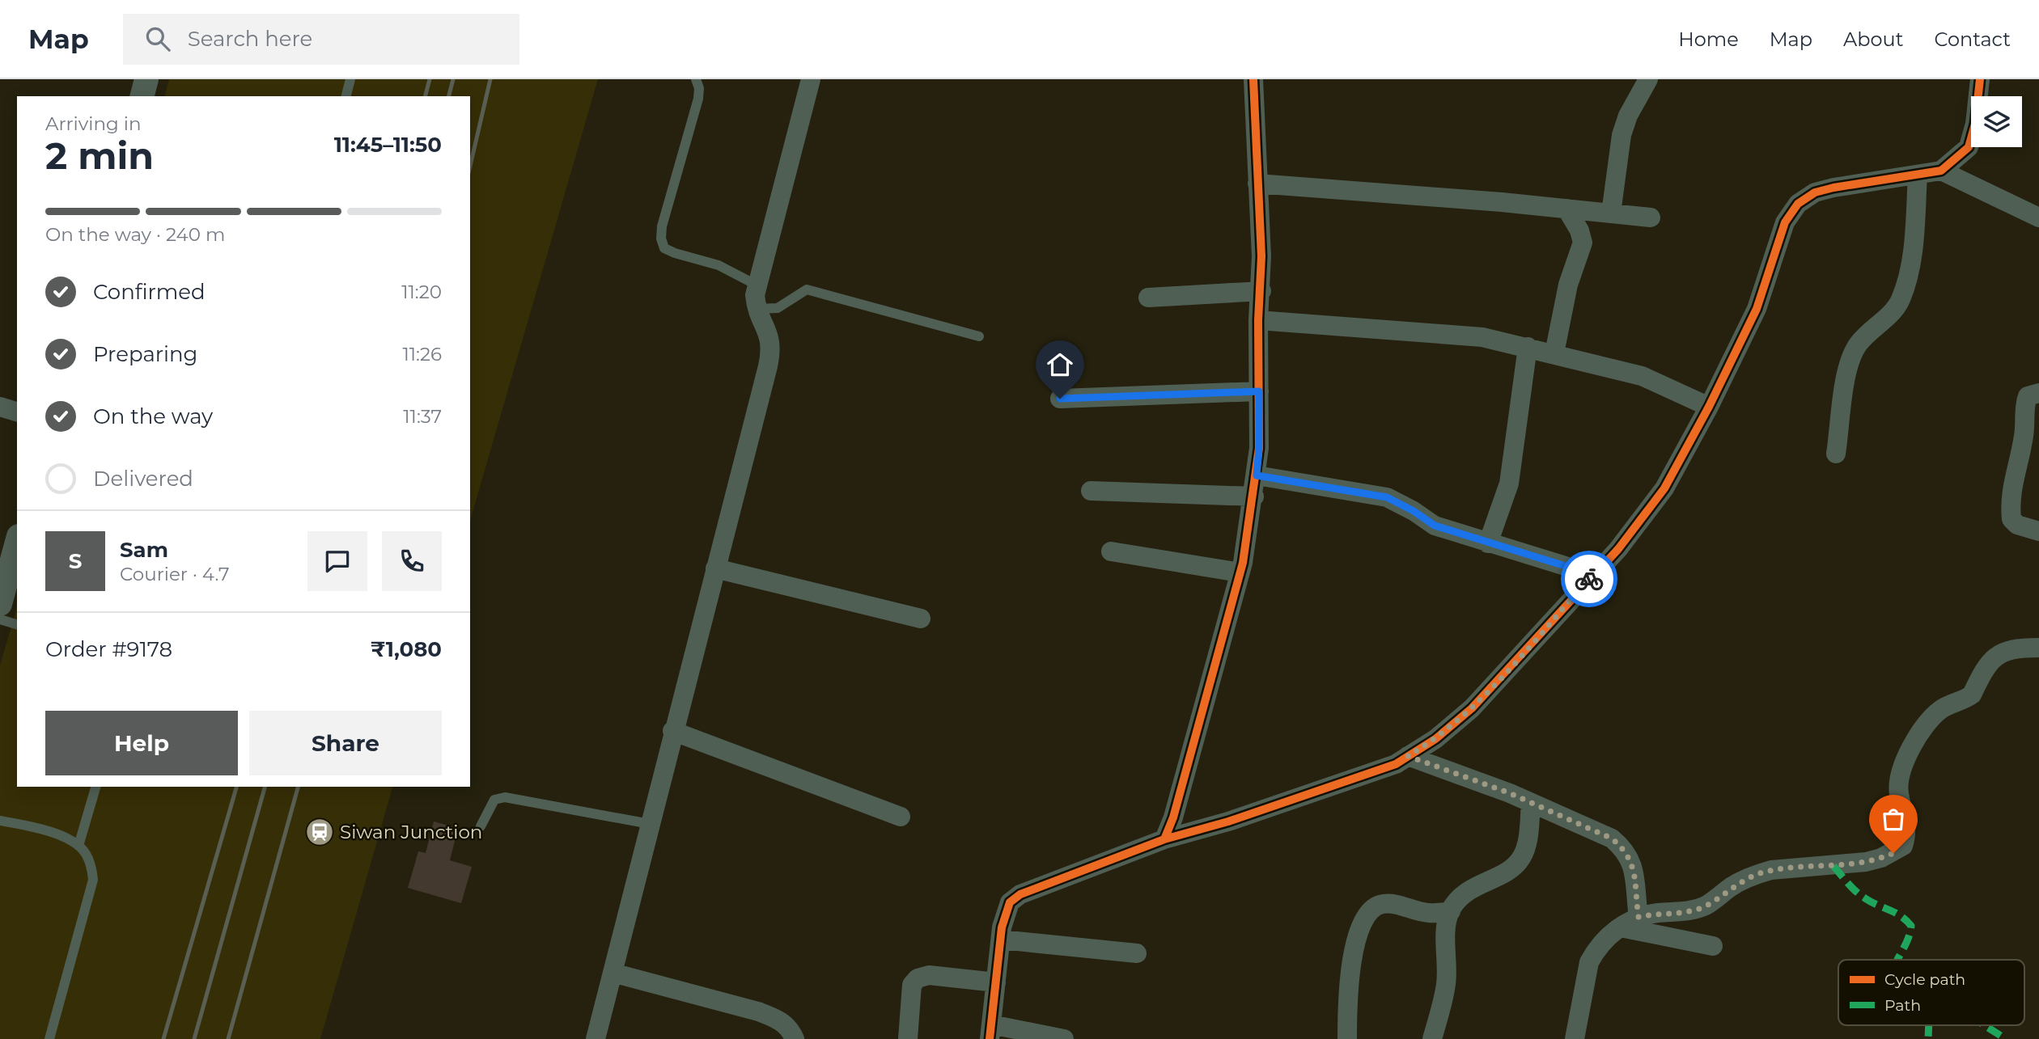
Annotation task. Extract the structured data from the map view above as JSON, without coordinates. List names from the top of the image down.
{
  "places": {
    "station": ["Siwan Junction"]
  },
  "legend": ["Cycle path", "Path"],
  "page": {
    "header": "Map",
    "search": "Search here",
    "nav": [
      "Home",
      "Map",
      "About",
      "Contact"
    ],
    "heading": ["2 min", "Arriving in", "11:45–11:50"],
    "panel": [
      "Sam",
      "Courier · 4.7",
      "Order #9178",
      "₹1,080"
    ],
    "bar": "On the way · 240 m",
    "list": [
      ["Confirmed", "11:20"],
      ["Preparing", "11:26"],
      ["On the way", "11:37"],
      "Delivered"
    ],
    "round": "S",
    "buttons": ["Help", "Share"]
  }
}
